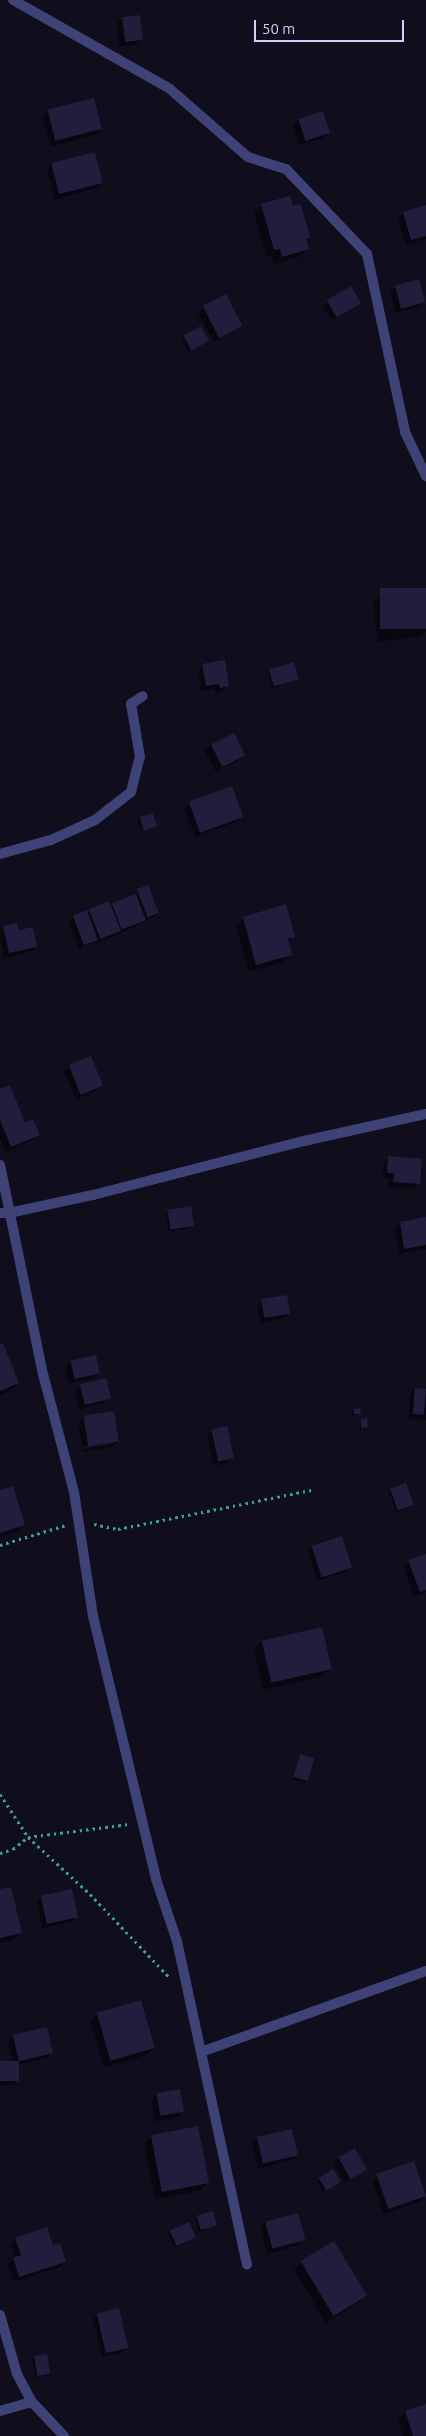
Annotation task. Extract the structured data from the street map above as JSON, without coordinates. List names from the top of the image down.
{
  "scale_bar": "50 m"
}
